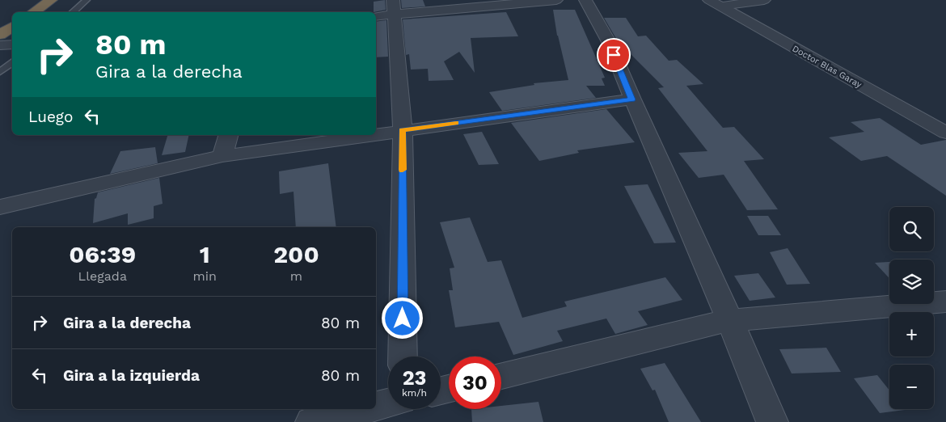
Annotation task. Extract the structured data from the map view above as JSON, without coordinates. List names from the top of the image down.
{
  "streets": {
    "street": ["Doctor Blas Garay"]
  },
  "page": {
    "turn": ["80 m", "Gira a la derecha"],
    "then": "Luego",
    "map_buttons": ["+", "−"],
    "eta": [
      "06:39",
      "Llegada",
      "1",
      "min",
      "200",
      "m"
    ],
    "list": [
      {
        "name": "Gira a la derecha",
        "value": "80 m"
      },
      {
        "name": "Gira a la izquierda",
        "value": "80 m"
      }
    ],
    "speed": "23 km/h",
    "limit": "30"
  }
}
